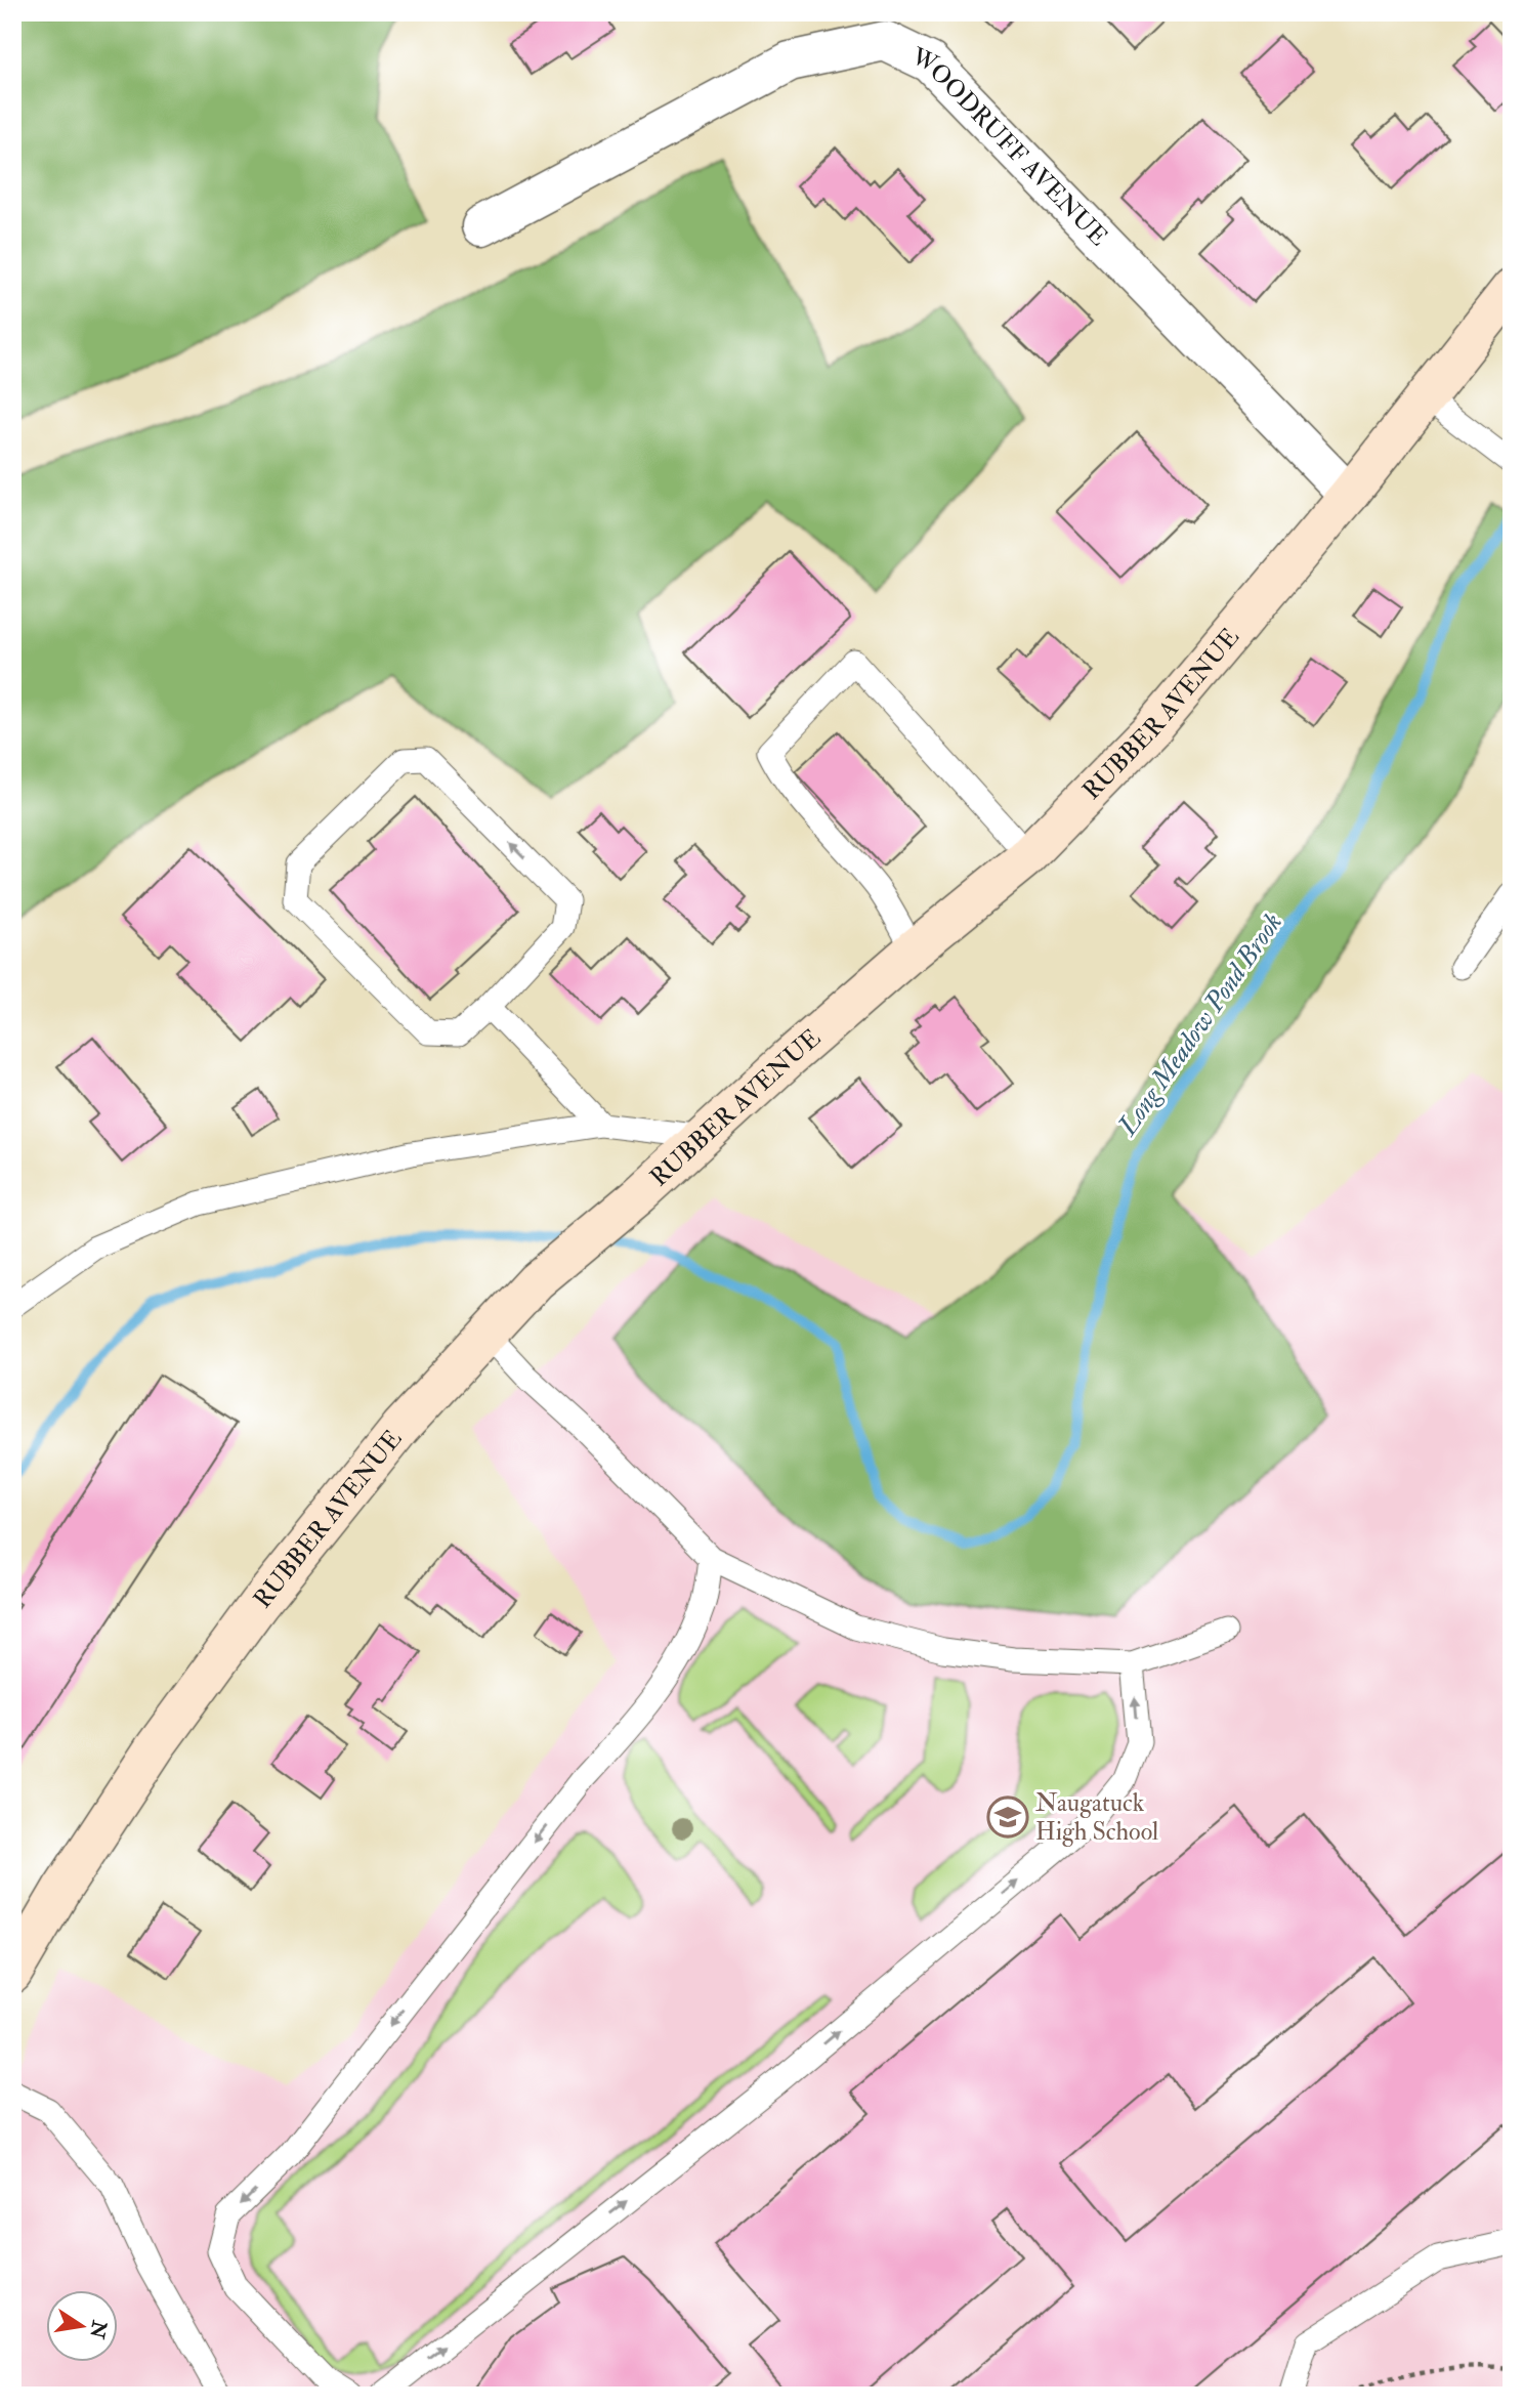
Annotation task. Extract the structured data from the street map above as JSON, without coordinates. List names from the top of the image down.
{
  "streets": {
    "street": ["WOODRUFF AVENUE", "RUBBER AVENUE"]
  },
  "crossings": [
    ["WOODRUFF AVENUE", "RUBBER AVENUE"]
  ],
  "water": ["Long Meadow Pond Brook"],
  "places": {
    "school or university": ["Naugatuck High School"]
  },
  "north": "right"
}
